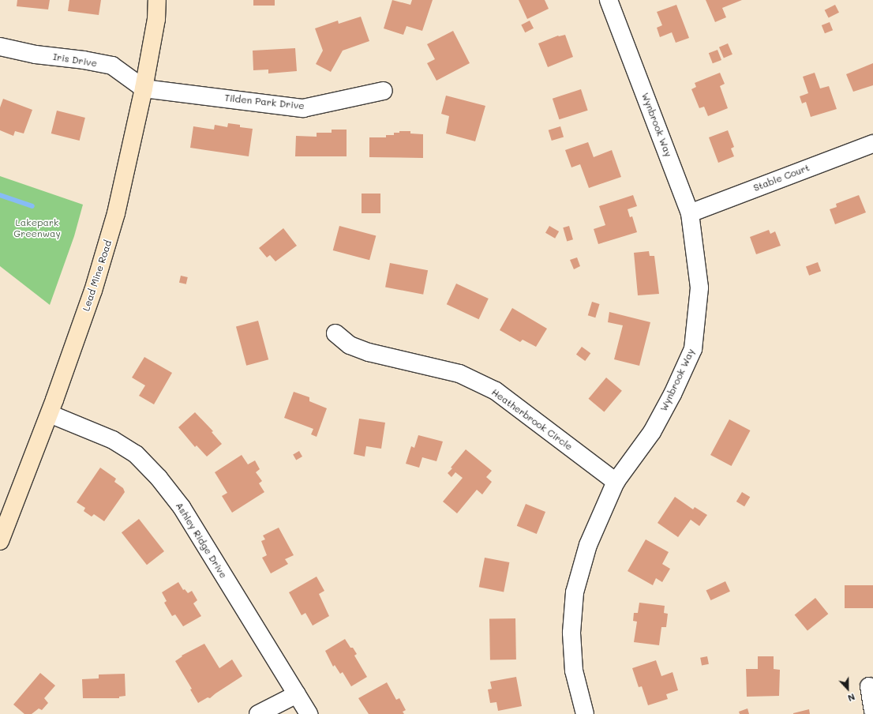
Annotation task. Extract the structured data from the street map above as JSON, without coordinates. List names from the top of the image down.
{
  "streets": {
    "main road": ["Lead Mine Road"],
    "street": [
      "Iris Drive",
      "Tilden Park Drive",
      "Wynbrook Way",
      "Stable Court",
      "Heatherbrook Circle",
      "Ashley Ridge Drive"
    ]
  },
  "crossings": [
    ["Iris Drive", "Tilden Park Drive"],
    ["Iris Drive", "Lead Mine Road"],
    ["Tilden Park Drive", "Lead Mine Road"],
    ["Wynbrook Way", "Stable Court"],
    ["Wynbrook Way", "Heatherbrook Circle"],
    ["Lead Mine Road", "Ashley Ridge Drive"]
  ],
  "parks": ["Lakepark Greenway"],
  "north": "bottom"
}
